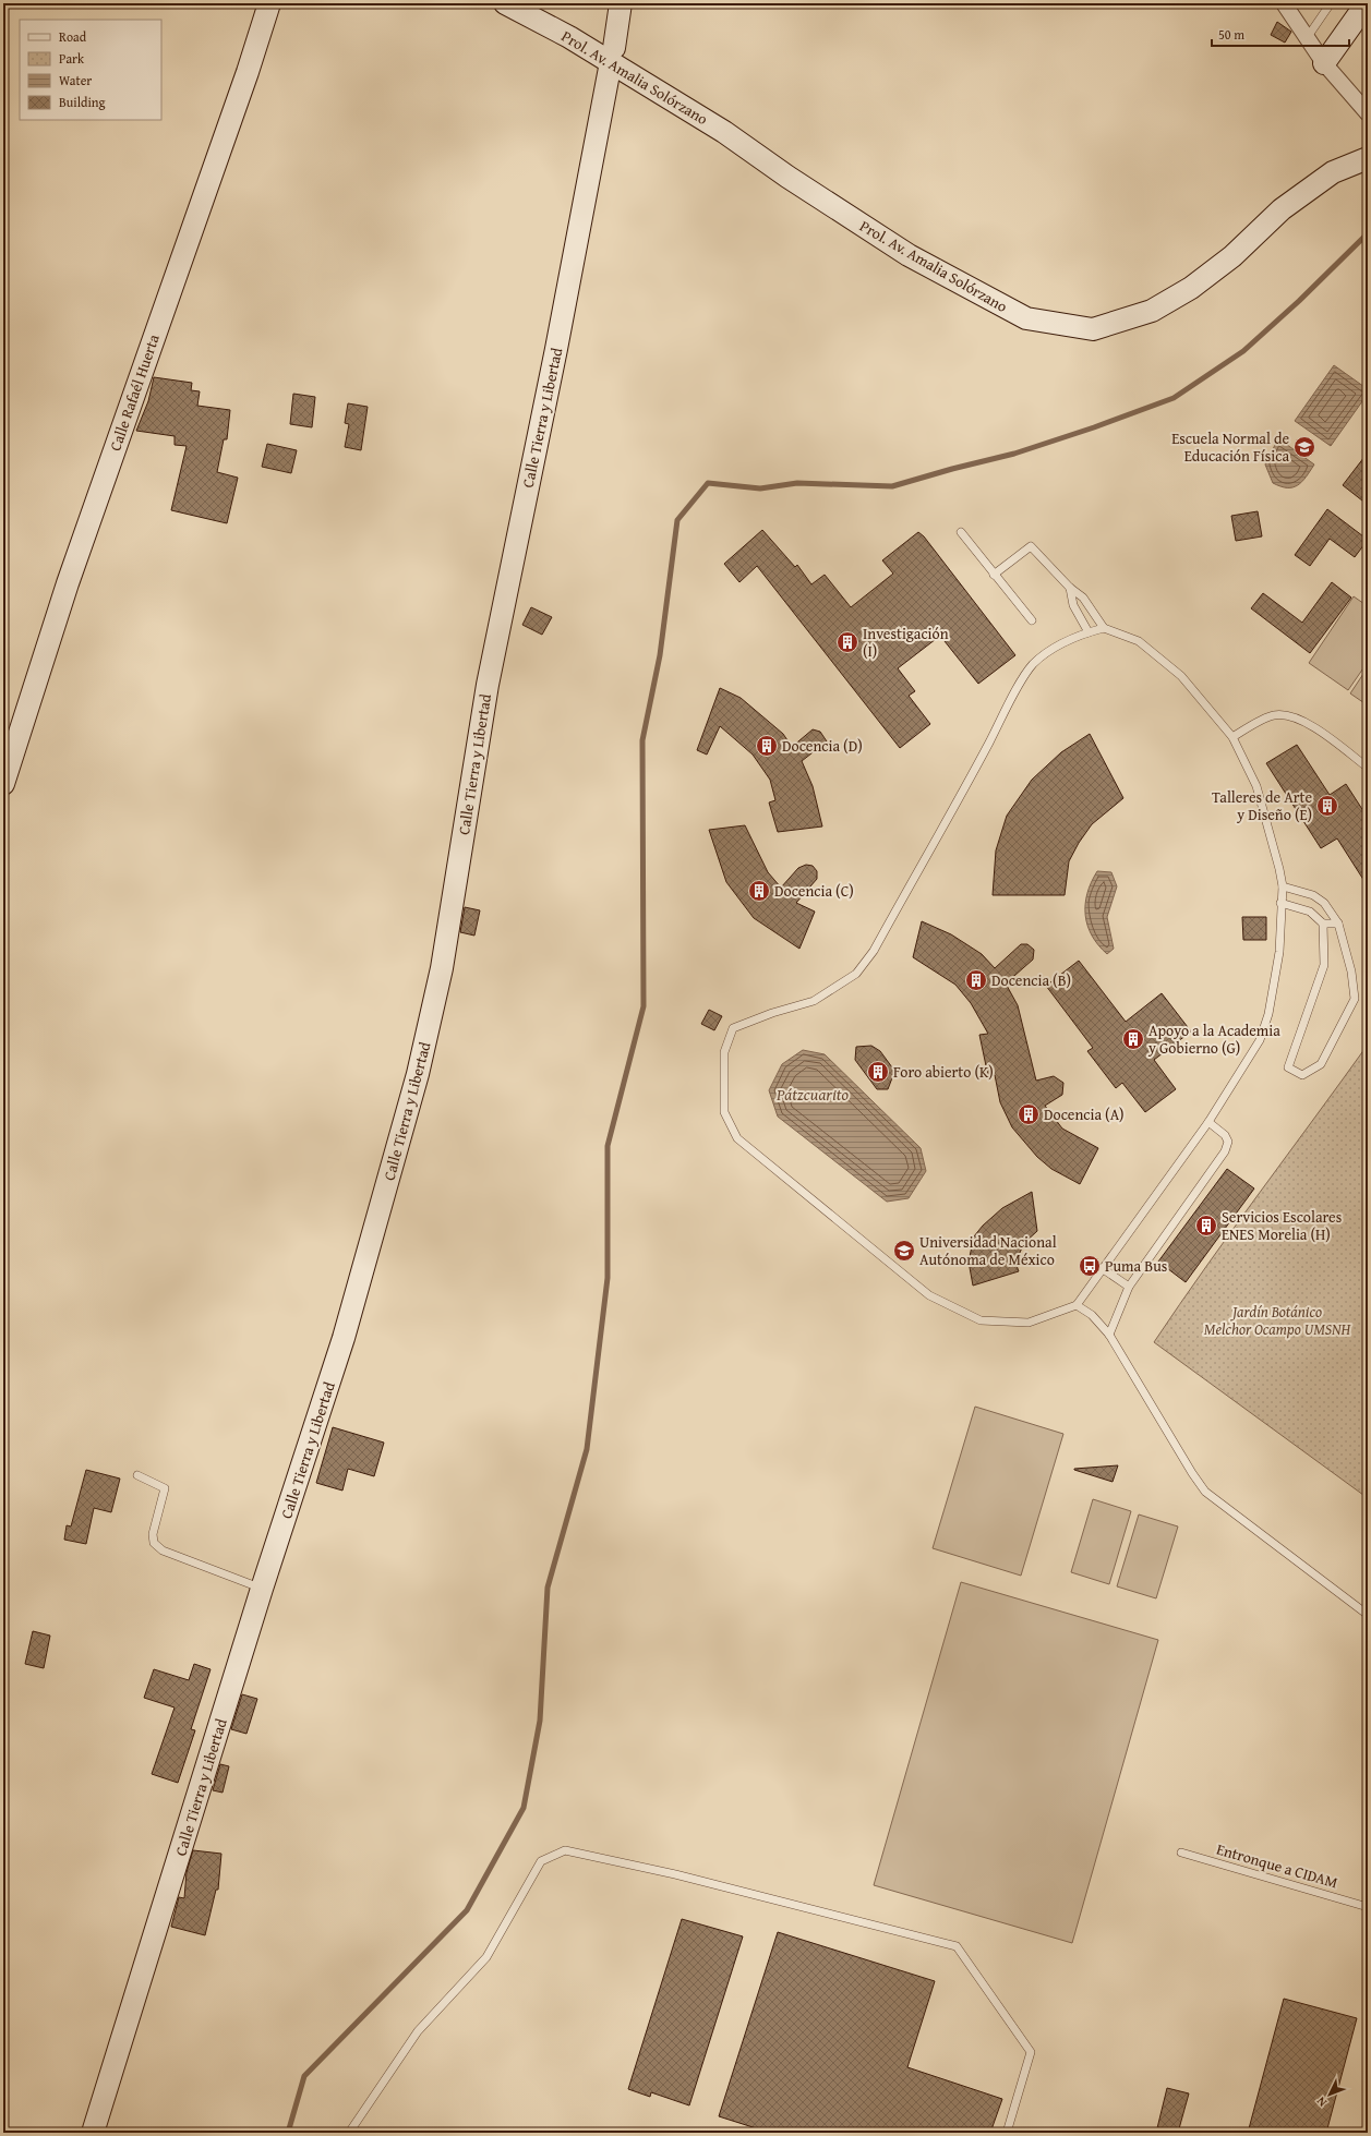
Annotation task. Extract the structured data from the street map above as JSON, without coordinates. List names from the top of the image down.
{
  "streets": {
    "street": ["Prol. Av. Amalia Solórzano", "Calle Rafaél Huerta", "Calle Tierra y Libertad"],
    "lane": ["Entronque a CIDAM"]
  },
  "crossings": [
    ["Prol. Av. Amalia Solórzano", "Calle Tierra y Libertad"]
  ],
  "water": ["Pátzcuarito"],
  "parks": ["Jardín Botánico Melchor Ocampo UMSNH"],
  "places": {
    "school or university": ["Escuela Normal de Educación Física", "Universidad Nacional Autónoma de México"],
    "building": [
      "Investigación (I)",
      "Docencia (D)",
      "Talleres de Arte y Diseño (E)",
      "Docencia (C)",
      "Docencia (B)",
      "Apoyo a la Academia y Gobierno (G)",
      "Foro abierto (K)",
      "Docencia (A)",
      "Servicios Escolares ENES Morelia (H)"
    ],
    "bus stop": ["Puma Bus"]
  },
  "legend": [
    "Road",
    "Park",
    "Water",
    "Building"
  ],
  "scale_bar": "50 m",
  "north": "bottom left"
}
